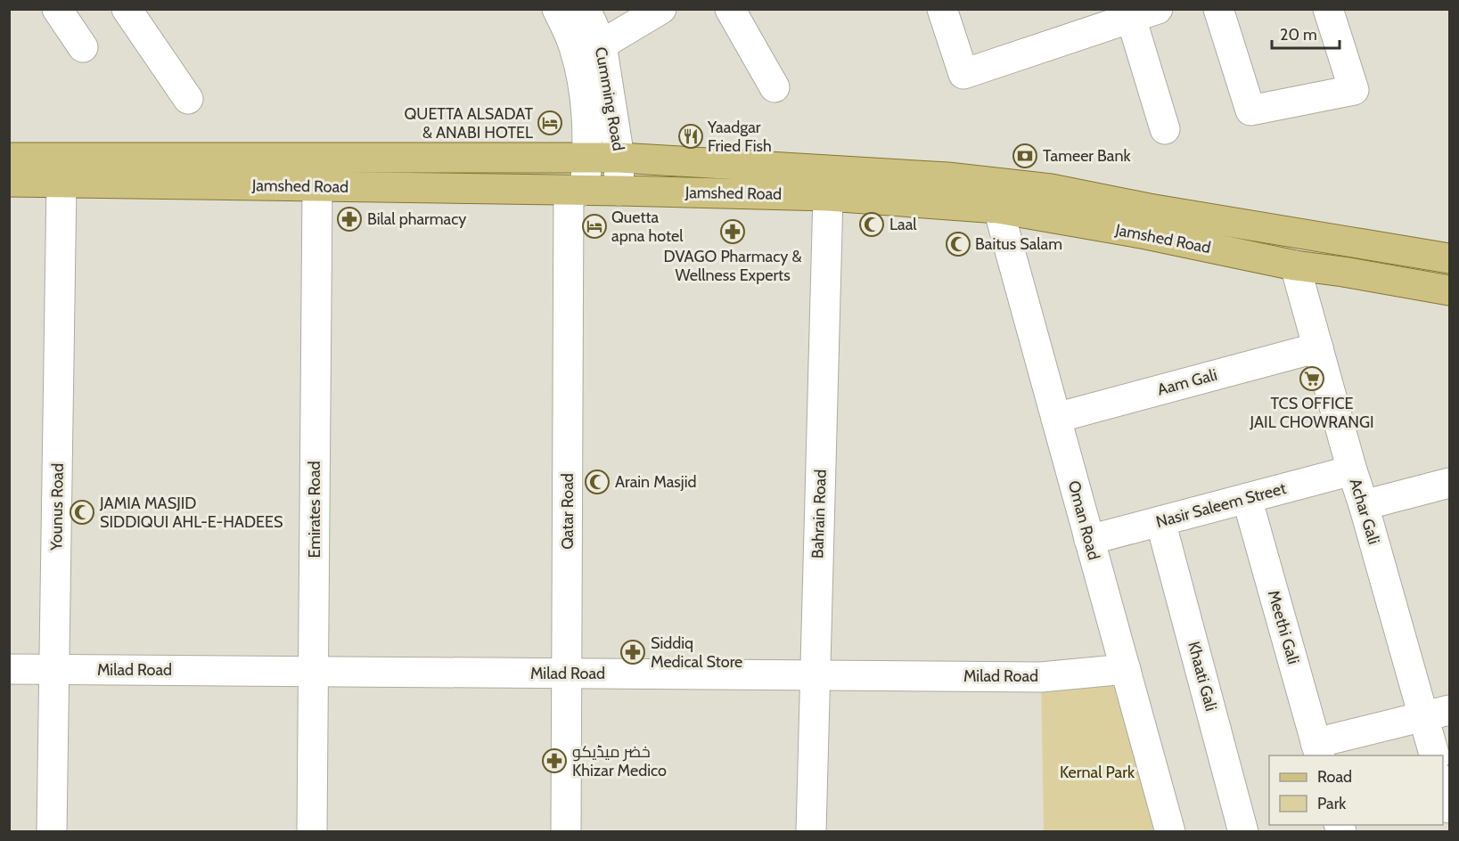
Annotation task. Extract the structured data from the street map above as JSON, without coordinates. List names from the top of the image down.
{
  "streets": {
    "main road": ["Jamshed Road"],
    "street": [
      "Cumming Road",
      "Aam Gali",
      "Nasir Saleem Street",
      "Younus Road",
      "Emirates Road",
      "Qatar Road",
      "Achar Gali",
      "Bahrain Road",
      "Oman Road",
      "Meethi Gali",
      "Milad Road",
      "Khaati Gali"
    ]
  },
  "crossings": [
    ["Cumming Road", "Jamshed Road"],
    ["Cumming Road", "Qatar Road"],
    ["Jamshed Road", "Younus Road"],
    ["Jamshed Road", "Emirates Road"],
    ["Jamshed Road", "Qatar Road"],
    ["Jamshed Road", "Achar Gali"],
    ["Jamshed Road", "Bahrain Road"],
    ["Jamshed Road", "Oman Road"],
    ["Aam Gali", "Achar Gali"],
    ["Aam Gali", "Oman Road"],
    ["Nasir Saleem Street", "Achar Gali"],
    ["Nasir Saleem Street", "Oman Road"],
    ["Nasir Saleem Street", "Meethi Gali"],
    ["Nasir Saleem Street", "Khaati Gali"],
    ["Younus Road", "Milad Road"],
    ["Emirates Road", "Milad Road"],
    ["Qatar Road", "Milad Road"],
    ["Bahrain Road", "Milad Road"],
    ["Oman Road", "Milad Road"]
  ],
  "parks": ["Kernal Park"],
  "places": {
    "hotel": ["QUETTA ALSADAT & ANABI HOTEL", "Quetta apna hotel"],
    "restaurant": ["Yaadgar Fried Fish"],
    "bank": ["Tameer Bank"],
    "pharmacy": [
      "Bilal pharmacy",
      "DVAGO Pharmacy & Wellness Experts",
      "Siddiq Medical Store",
      "خضر میڈیکو Khizar Medico"
    ],
    "mosque": [
      "Laal",
      "Baitus Salam",
      "Arain Masjid",
      "JAMIA MASJID SIDDIQUI AHL-E-HADEES"
    ],
    "supermarket": ["TCS OFFICE JAIL CHOWRANGI"]
  },
  "legend": ["Road", "Park"],
  "scale_bar": "20 m"
}
